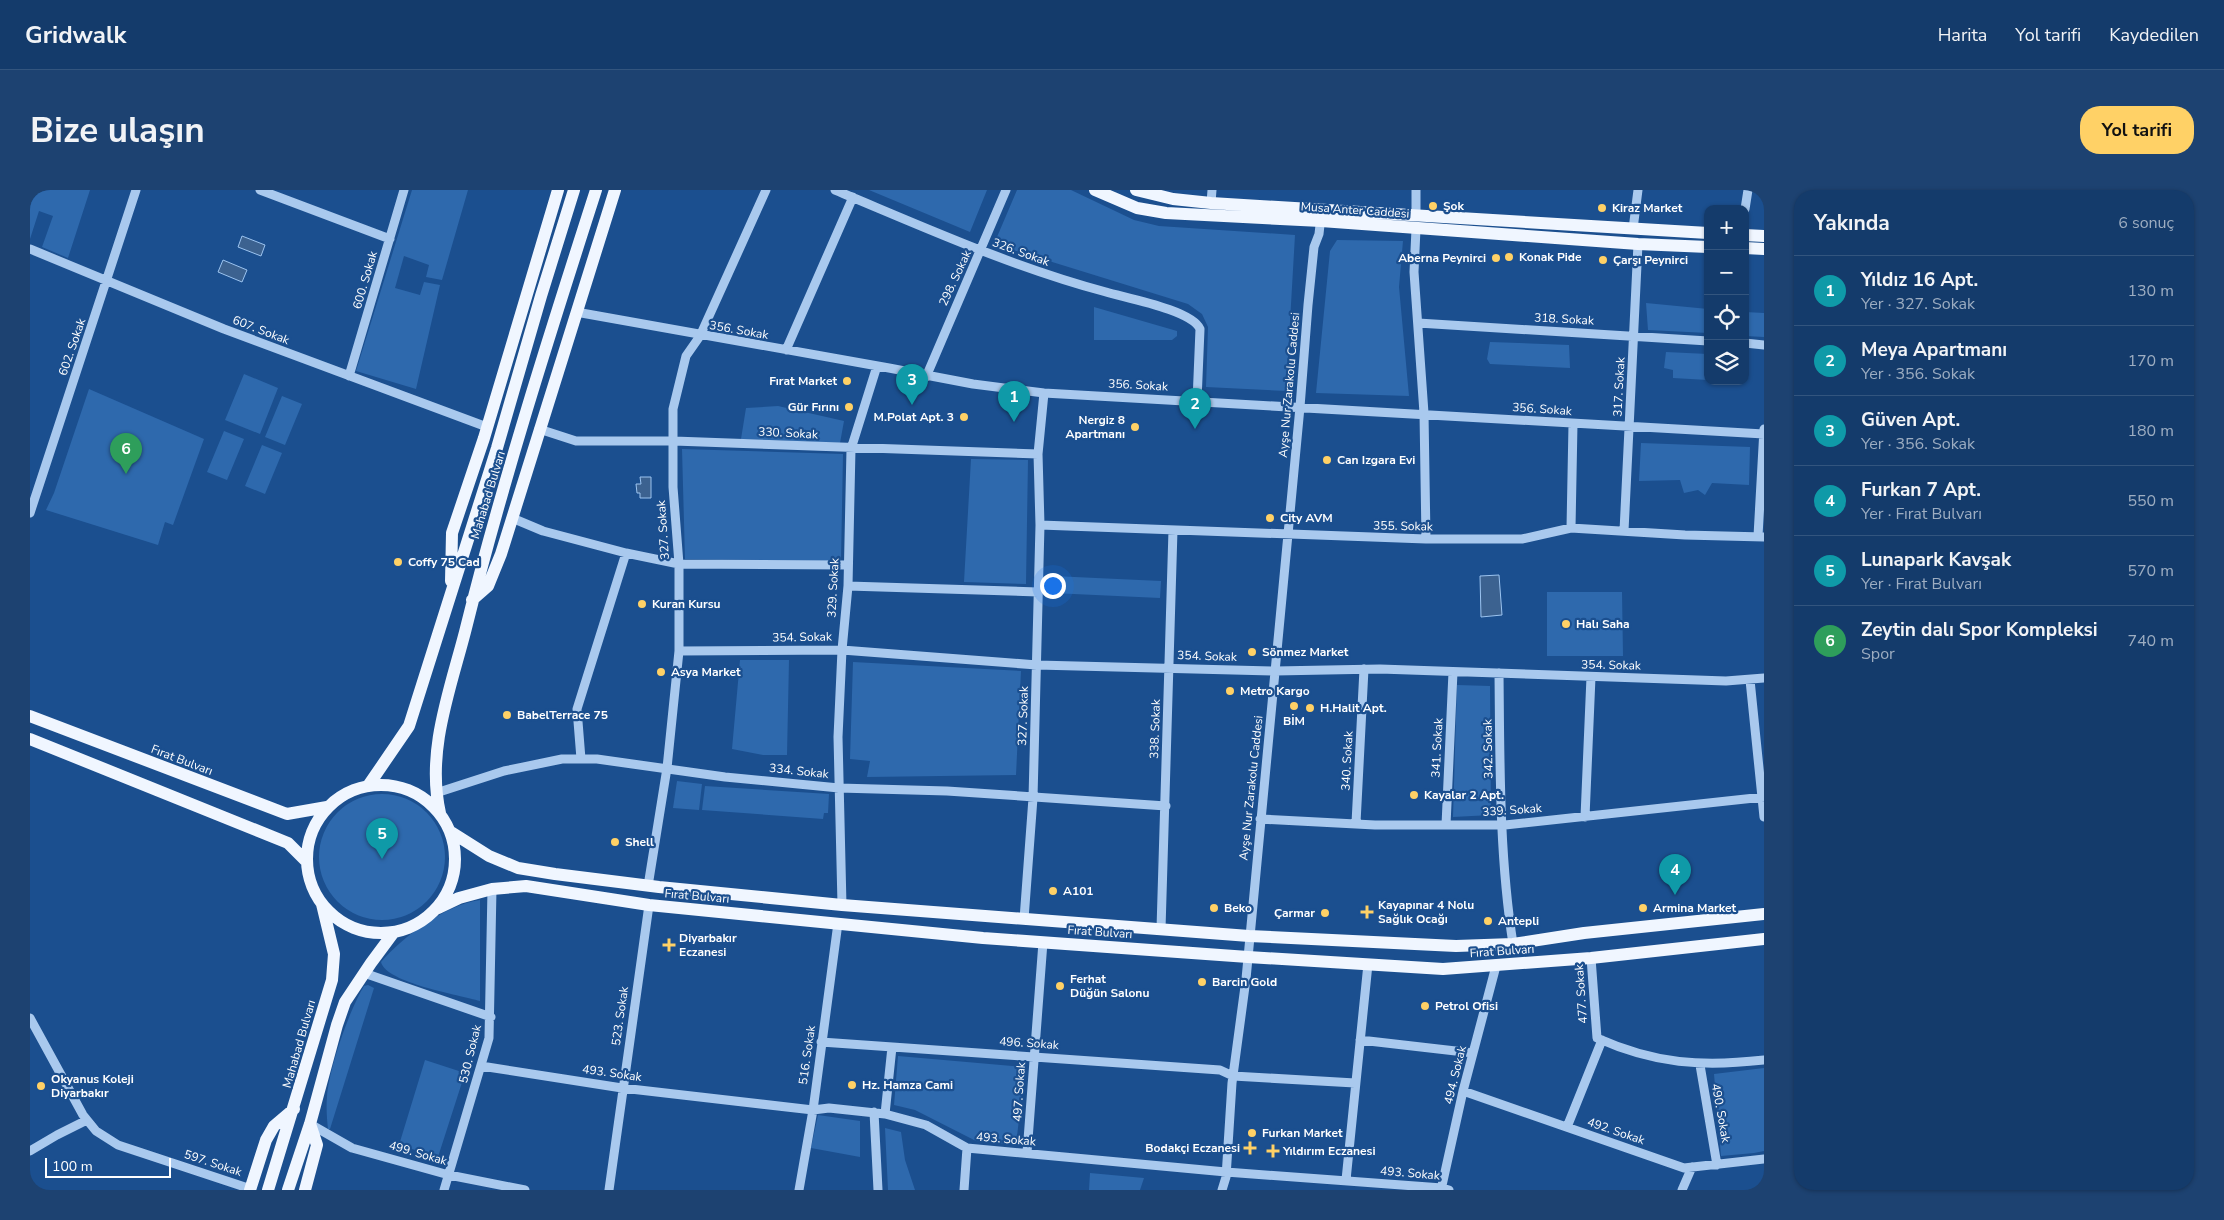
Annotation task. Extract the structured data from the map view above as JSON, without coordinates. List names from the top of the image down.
{
  "streets": {
    "main road": ["Musa Anter Caddesi", "Mahabad Bulvarı", "Fırat Bulvarı"],
    "street": [
      "326. Sokak",
      "298. Sokak",
      "600. Sokak",
      "318. Sokak",
      "607. Sokak",
      "356. Sokak",
      "602. Sokak",
      "Ayşe Nur Zarakolu Caddesi",
      "317. Sokak",
      "330. Sokak",
      "355. Sokak",
      "327. Sokak",
      "329. Sokak",
      "354. Sokak",
      "338. Sokak",
      "341. Sokak",
      "342. Sokak",
      "340. Sokak",
      "334. Sokak",
      "339. Sokak",
      "477. Sokak",
      "523. Sokak",
      "496. Sokak",
      "530. Sokak",
      "516. Sokak",
      "493. Sokak",
      "494. Sokak",
      "497. Sokak",
      "490. Sokak",
      "492. Sokak",
      "499. Sokak",
      "597. Sokak"
    ]
  },
  "crossings": [
    ["Musa Anter Caddesi", "Ayşe Nur Zarakolu Caddesi"],
    ["Musa Anter Caddesi", "317. Sokak"],
    ["326. Sokak", "298. Sokak"],
    ["326. Sokak", "356. Sokak"],
    ["298. Sokak", "356. Sokak"],
    ["600. Sokak", "607. Sokak"],
    ["318. Sokak", "317. Sokak"],
    ["607. Sokak", "602. Sokak"],
    ["356. Sokak", "Ayşe Nur Zarakolu Caddesi"],
    ["356. Sokak", "317. Sokak"],
    ["356. Sokak", "327. Sokak"],
    ["356. Sokak", "329. Sokak"],
    ["Ayşe Nur Zarakolu Caddesi", "355. Sokak"],
    ["Ayşe Nur Zarakolu Caddesi", "354. Sokak"],
    ["Ayşe Nur Zarakolu Caddesi", "Fırat Bulvarı"],
    ["Ayşe Nur Zarakolu Caddesi", "339. Sokak"],
    ["Ayşe Nur Zarakolu Caddesi", "496. Sokak"],
    ["Ayşe Nur Zarakolu Caddesi", "493. Sokak"],
    ["317. Sokak", "355. Sokak"],
    ["330. Sokak", "327. Sokak"],
    ["330. Sokak", "329. Sokak"],
    ["Mahabad Bulvarı", "Fırat Bulvarı"],
    ["Mahabad Bulvarı", "334. Sokak"],
    ["355. Sokak", "327. Sokak"],
    ["355. Sokak", "338. Sokak"],
    ["327. Sokak", "354. Sokak"],
    ["327. Sokak", "Fırat Bulvarı"],
    ["327. Sokak", "334. Sokak"],
    ["329. Sokak", "354. Sokak"],
    ["329. Sokak", "Fırat Bulvarı"],
    ["329. Sokak", "334. Sokak"],
    ["354. Sokak", "338. Sokak"],
    ["354. Sokak", "341. Sokak"],
    ["354. Sokak", "342. Sokak"],
    ["354. Sokak", "340. Sokak"],
    ["338. Sokak", "Fırat Bulvarı"],
    ["338. Sokak", "334. Sokak"],
    ["341. Sokak", "339. Sokak"],
    ["342. Sokak", "Fırat Bulvarı"],
    ["342. Sokak", "339. Sokak"],
    ["Fırat Bulvarı", "477. Sokak"],
    ["Fırat Bulvarı", "523. Sokak"],
    ["Fırat Bulvarı", "530. Sokak"],
    ["Fırat Bulvarı", "516. Sokak"],
    ["Fırat Bulvarı", "494. Sokak"],
    ["Fırat Bulvarı", "497. Sokak"],
    ["340. Sokak", "339. Sokak"],
    ["523. Sokak", "493. Sokak"],
    ["496. Sokak", "516. Sokak"],
    ["496. Sokak", "497. Sokak"],
    ["530. Sokak", "493. Sokak"],
    ["530. Sokak", "499. Sokak"],
    ["516. Sokak", "493. Sokak"],
    ["493. Sokak", "494. Sokak"],
    ["493. Sokak", "497. Sokak"],
    ["494. Sokak", "492. Sokak"],
    ["490. Sokak", "492. Sokak"]
  ],
  "places": {
    "other": [
      "Şok",
      "Kiraz Market",
      "Konak Pide",
      "Aberna Peynirci",
      "Çarşı Peynirci",
      "Fırat Market",
      "Gür Fırını",
      "M.Polat Apt. 3",
      "Nergiz 8 Apartmanı",
      "Can Izgara Evi",
      "City AVM",
      "Coffy 75 Cad",
      "Kuran Kursu",
      "Halı Saha",
      "Sönmez Market",
      "Asya Market",
      "Metro Kargo",
      "BİM",
      "H.Halit Apt.",
      "BabelTerrace 75",
      "Kayalar 2 Apt.",
      "Shell",
      "A101",
      "Beko",
      "Armina Market",
      "Çarmar",
      "Antepli",
      "Barcin Gold",
      "Ferhat Düğün Salonu",
      "Petrol Ofisi",
      "Hz. Hamza Cami",
      "Okyanus Koleji Diyarbakır",
      "Furkan Market"
    ],
    "health": [
      "Kayapınar 4 Nolu Sağlık Ocağı",
      "Diyarbakır Eczanesi",
      "Bodakçi Eczanesi",
      "Yıldırım Eczanesi"
    ]
  },
  "scale_bar": "100 m",
  "page": {
    "header": "Gridwalk",
    "nav": ["Harita", "Yol tarifi", "Kaydedilen"],
    "buttons": "Yol tarifi",
    "title": "Bize ulaşın",
    "heading": ["Yakında", "6 sonuç"],
    "map_buttons": ["+", "−"],
    "list": [
      {
        "mark": "1",
        "name": "Yıldız 16 Apt.",
        "note": "Yer · 327. Sokak",
        "value": "130 m"
      },
      {
        "mark": "2",
        "name": "Meya Apartmanı",
        "note": "Yer · 356. Sokak",
        "value": "170 m"
      },
      {
        "mark": "3",
        "name": "Güven Apt.",
        "note": "Yer · 356. Sokak",
        "value": "180 m"
      },
      {
        "mark": "4",
        "name": "Furkan 7 Apt.",
        "note": "Yer · Fırat Bulvarı",
        "value": "550 m"
      },
      {
        "mark": "5",
        "name": "Lunapark Kavşak",
        "note": "Yer · Fırat Bulvarı",
        "value": "570 m"
      },
      {
        "mark": "6",
        "name": "Zeytin dalı Spor Kompleksi",
        "note": "Spor",
        "value": "740 m"
      }
    ],
    "pins": [
      "3",
      "1",
      "2",
      "6",
      "5",
      "4"
    ],
    "scale": "100 m"
  }
}
